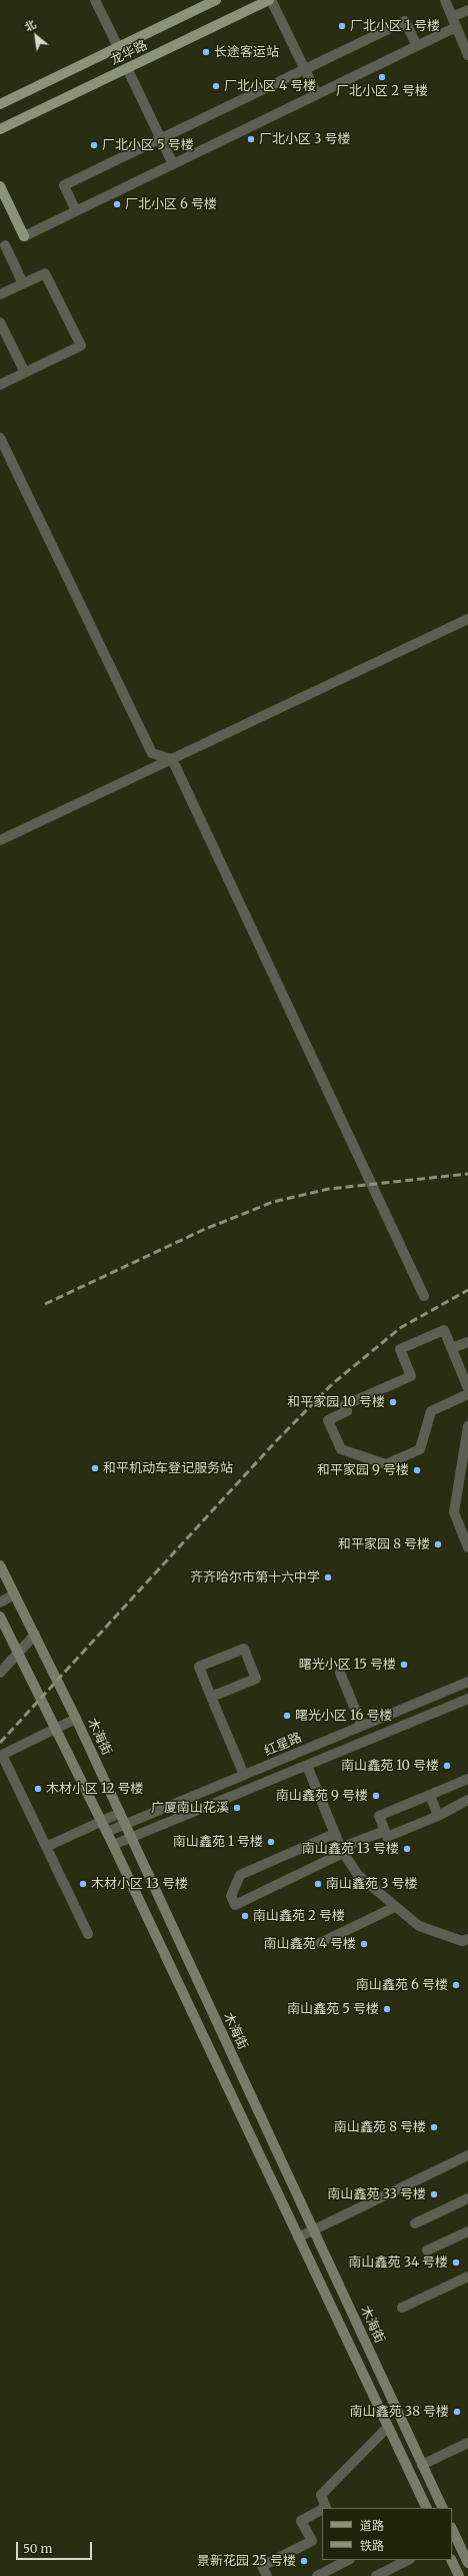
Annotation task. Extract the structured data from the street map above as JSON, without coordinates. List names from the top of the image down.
{
  "streets": {
    "main road": ["龙华路", "木海街"],
    "street": ["红星路"]
  },
  "crossings": [
    ["木海街", "红星路"]
  ],
  "places": [
    "厂北小区 1 号楼",
    "长途客运站",
    "厂北小区 2 号楼",
    "厂北小区 4 号楼",
    "厂北小区 3 号楼",
    "厂北小区 5 号楼",
    "厂北小区 6 号楼",
    "和平家园 10 号楼",
    "和平机动车登记服务站",
    "和平家园 9 号楼",
    "和平家园 8 号楼",
    "齐齐哈尔市第十六中学",
    "曙光小区 15 号楼",
    "曙光小区 16 号楼",
    "南山鑫苑 10 号楼",
    "木材小区 12 号楼",
    "南山鑫苑 9 号楼",
    "广厦南山花溪",
    "南山鑫苑 1 号楼",
    "南山鑫苑 13 号楼",
    "木材小区 13 号楼",
    "南山鑫苑 3 号楼",
    "南山鑫苑 2 号楼",
    "南山鑫苑 4 号楼",
    "南山鑫苑 6 号楼",
    "南山鑫苑 5 号楼",
    "南山鑫苑 8 号楼",
    "南山鑫苑 33 号楼",
    "南山鑫苑 34 号楼",
    "南山鑫苑 38 号楼",
    "景新花园 25 号楼"
  ],
  "legend": ["道路", "铁路"],
  "scale_bar": "50 m",
  "north": "top left"
}
